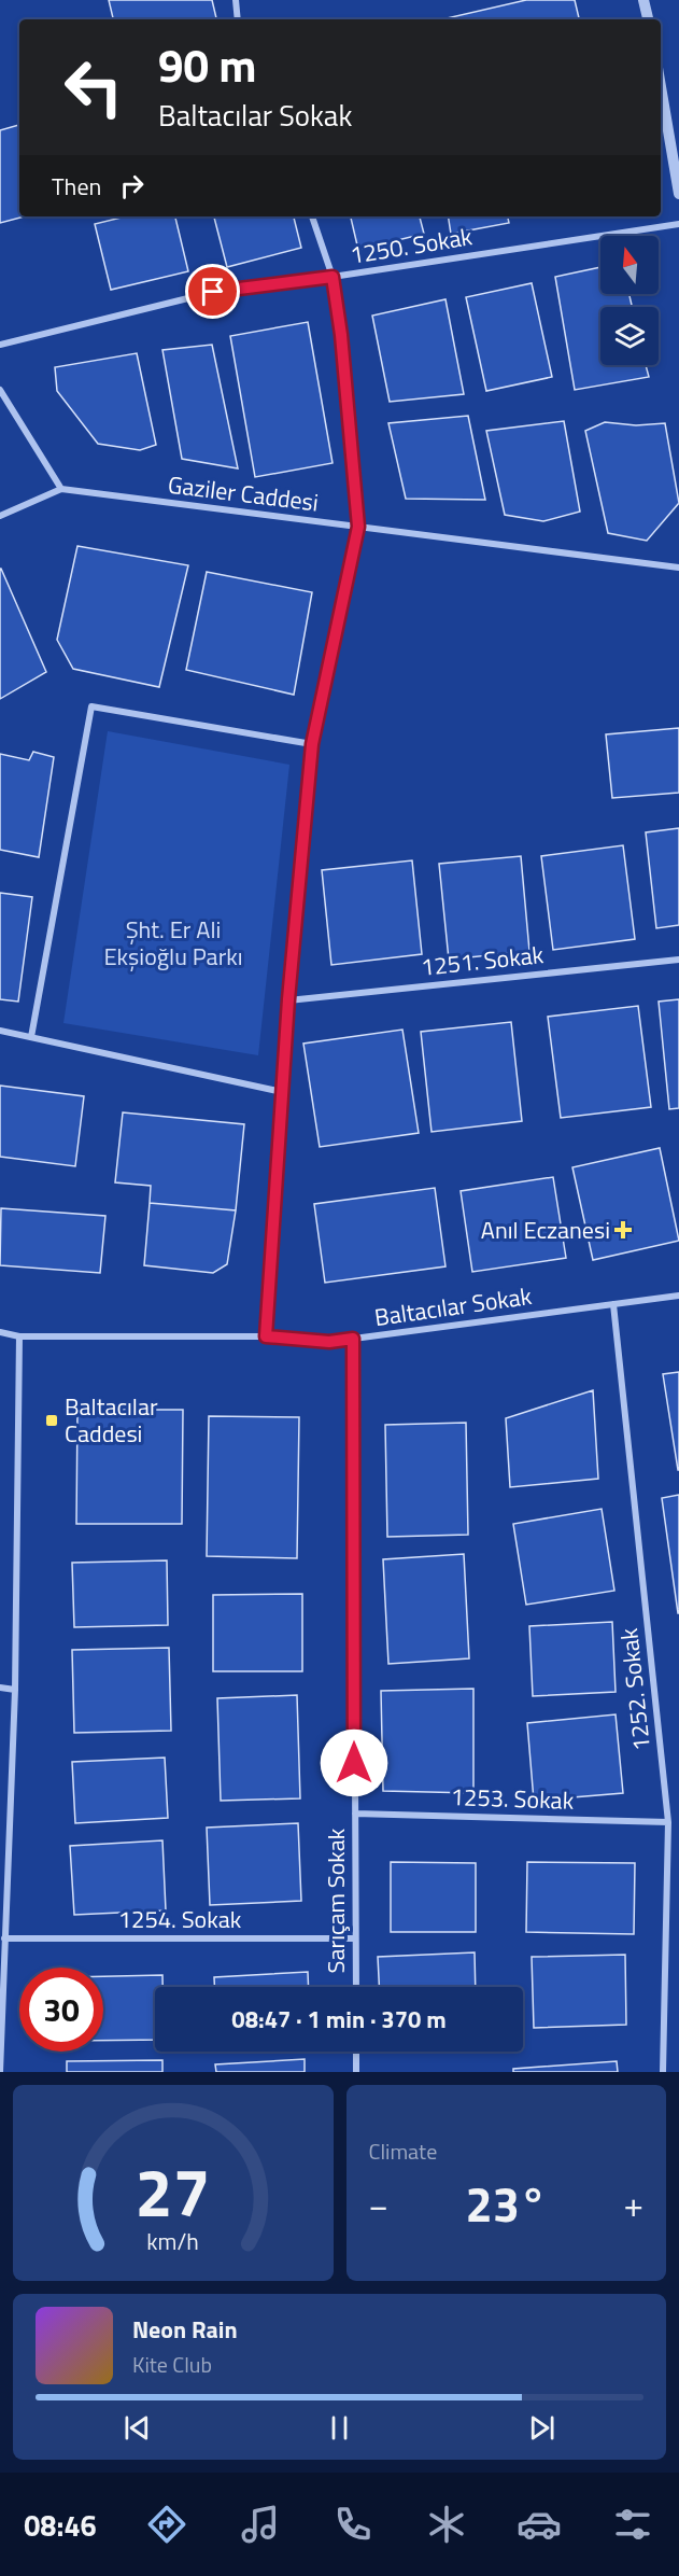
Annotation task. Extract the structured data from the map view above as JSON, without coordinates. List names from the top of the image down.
{
  "streets": {
    "street": [
      "1250. Sokak",
      "Gaziler Caddesi",
      "1251. Sokak",
      "Baltacılar Sokak",
      "1252. Sokak",
      "1253. Sokak",
      "Sarıçam Sokak",
      "1254. Sokak"
    ]
  },
  "crossings": [
    ["Baltacılar Sokak", "1252. Sokak"],
    ["Baltacılar Sokak", "Sarıçam Sokak"],
    ["1252. Sokak", "1253. Sokak"],
    ["1253. Sokak", "Sarıçam Sokak"],
    ["Sarıçam Sokak", "1254. Sokak"]
  ],
  "parks": ["Şht. Er Ali Ekşioğlu Parkı"],
  "places": {
    "health": ["Anıl Eczanesi"],
    "transit": ["Baltacılar Caddesi"]
  },
  "north": "top",
  "page": {
    "turn": ["90 m", "Baltacılar Sokak"],
    "then": "Then",
    "limit": "30",
    "trip": "08:47 · 1 min · 370 m",
    "tile": "Climate",
    "heat": ["−", "23°", "+"],
    "song": ["Neon Rain", "Kite Club"],
    "tabs": "08:46",
    "gauge": ["27", "km/h"]
  }
}
